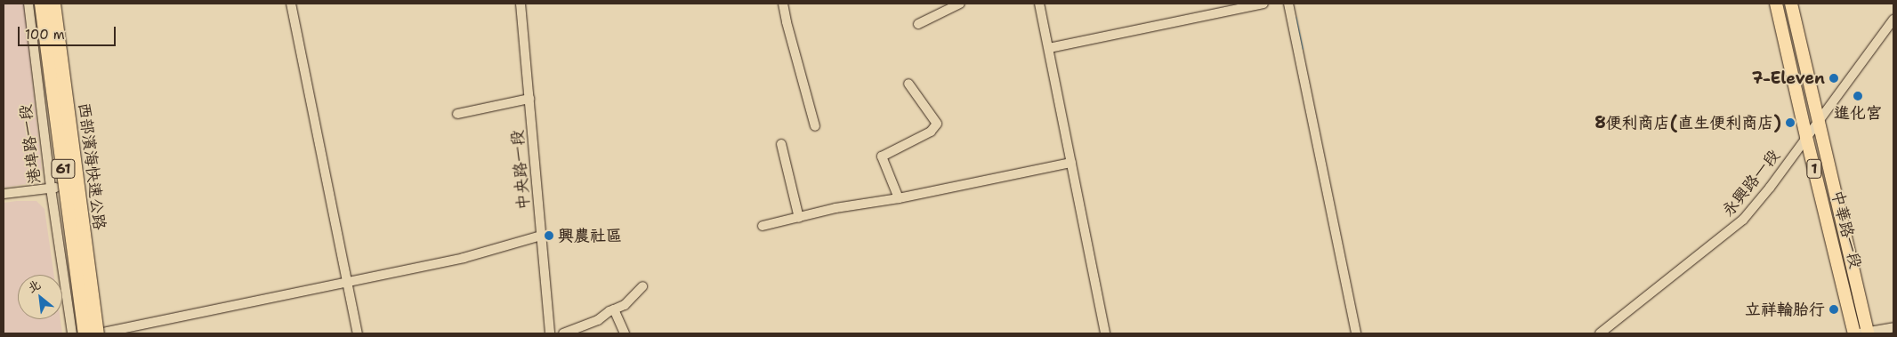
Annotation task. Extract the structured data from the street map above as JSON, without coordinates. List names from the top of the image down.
{
  "streets": {
    "highway": ["西部濱海快速公路", "61"],
    "main road": ["1", "中華路一段"],
    "street": ["港埠路一段", "中央路一段", "永興路一段"]
  },
  "crossings": [
    ["永興路一段", "中華路一段"]
  ],
  "places": [
    "7-Eleven",
    "進化宮",
    "8便利商店(直生便利商店)",
    "興農社區",
    "立祥輪胎行"
  ],
  "scale_bar": "100 m",
  "north": "top left"
}
